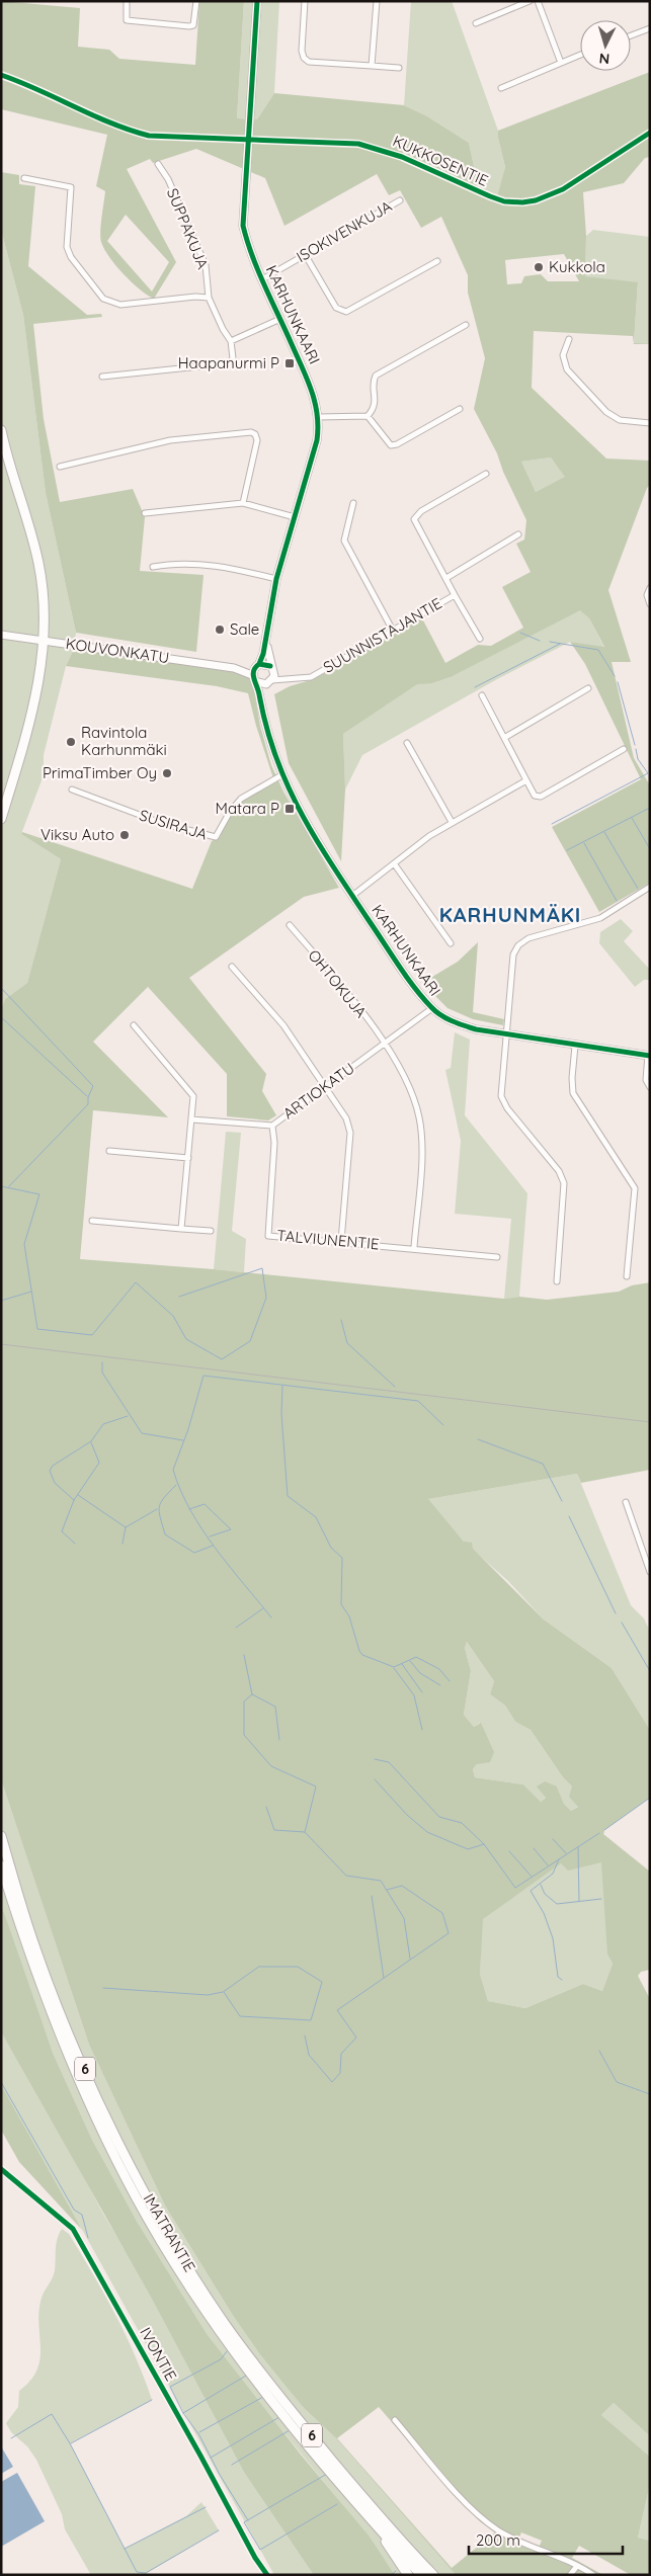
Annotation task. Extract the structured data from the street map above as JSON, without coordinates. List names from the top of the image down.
{
  "streets": {
    "highway": ["6", "IMATRANTIE"],
    "street": [
      "SUPPAKUJA",
      "ISOKIVENKUJA",
      "KARHUNKAARI",
      "SUUNNISTAJANTIE",
      "KOUVONKATU",
      "SUSIRAJA",
      "OHTOKUJA",
      "ARTIOKATU",
      "TALVIUNENTIE",
      "IVONTIE"
    ],
    "cycle path": ["KUKKOSENTIE"]
  },
  "crossings": [
    ["ISOKIVENKUJA", "KARHUNKAARI"],
    ["KARHUNKAARI", "SUUNNISTAJANTIE"],
    ["KARHUNKAARI", "KOUVONKATU"],
    ["KARHUNKAARI", "SUSIRAJA"],
    ["KARHUNKAARI", "ARTIOKATU"],
    ["SUUNNISTAJANTIE", "KOUVONKATU"],
    ["OHTOKUJA", "ARTIOKATU"],
    ["OHTOKUJA", "TALVIUNENTIE"],
    ["ARTIOKATU", "TALVIUNENTIE"]
  ],
  "districts": ["KARHUNMÄKI"],
  "places": {
    "other": [
      "Kukkola",
      "Sale",
      "Ravintola Karhunmäki",
      "PrimaTimber Oy",
      "Viksu Auto"
    ],
    "transit": ["Haapanurmi P", "Matara P"]
  },
  "scale_bar": "200 m",
  "north": "bottom"
}
